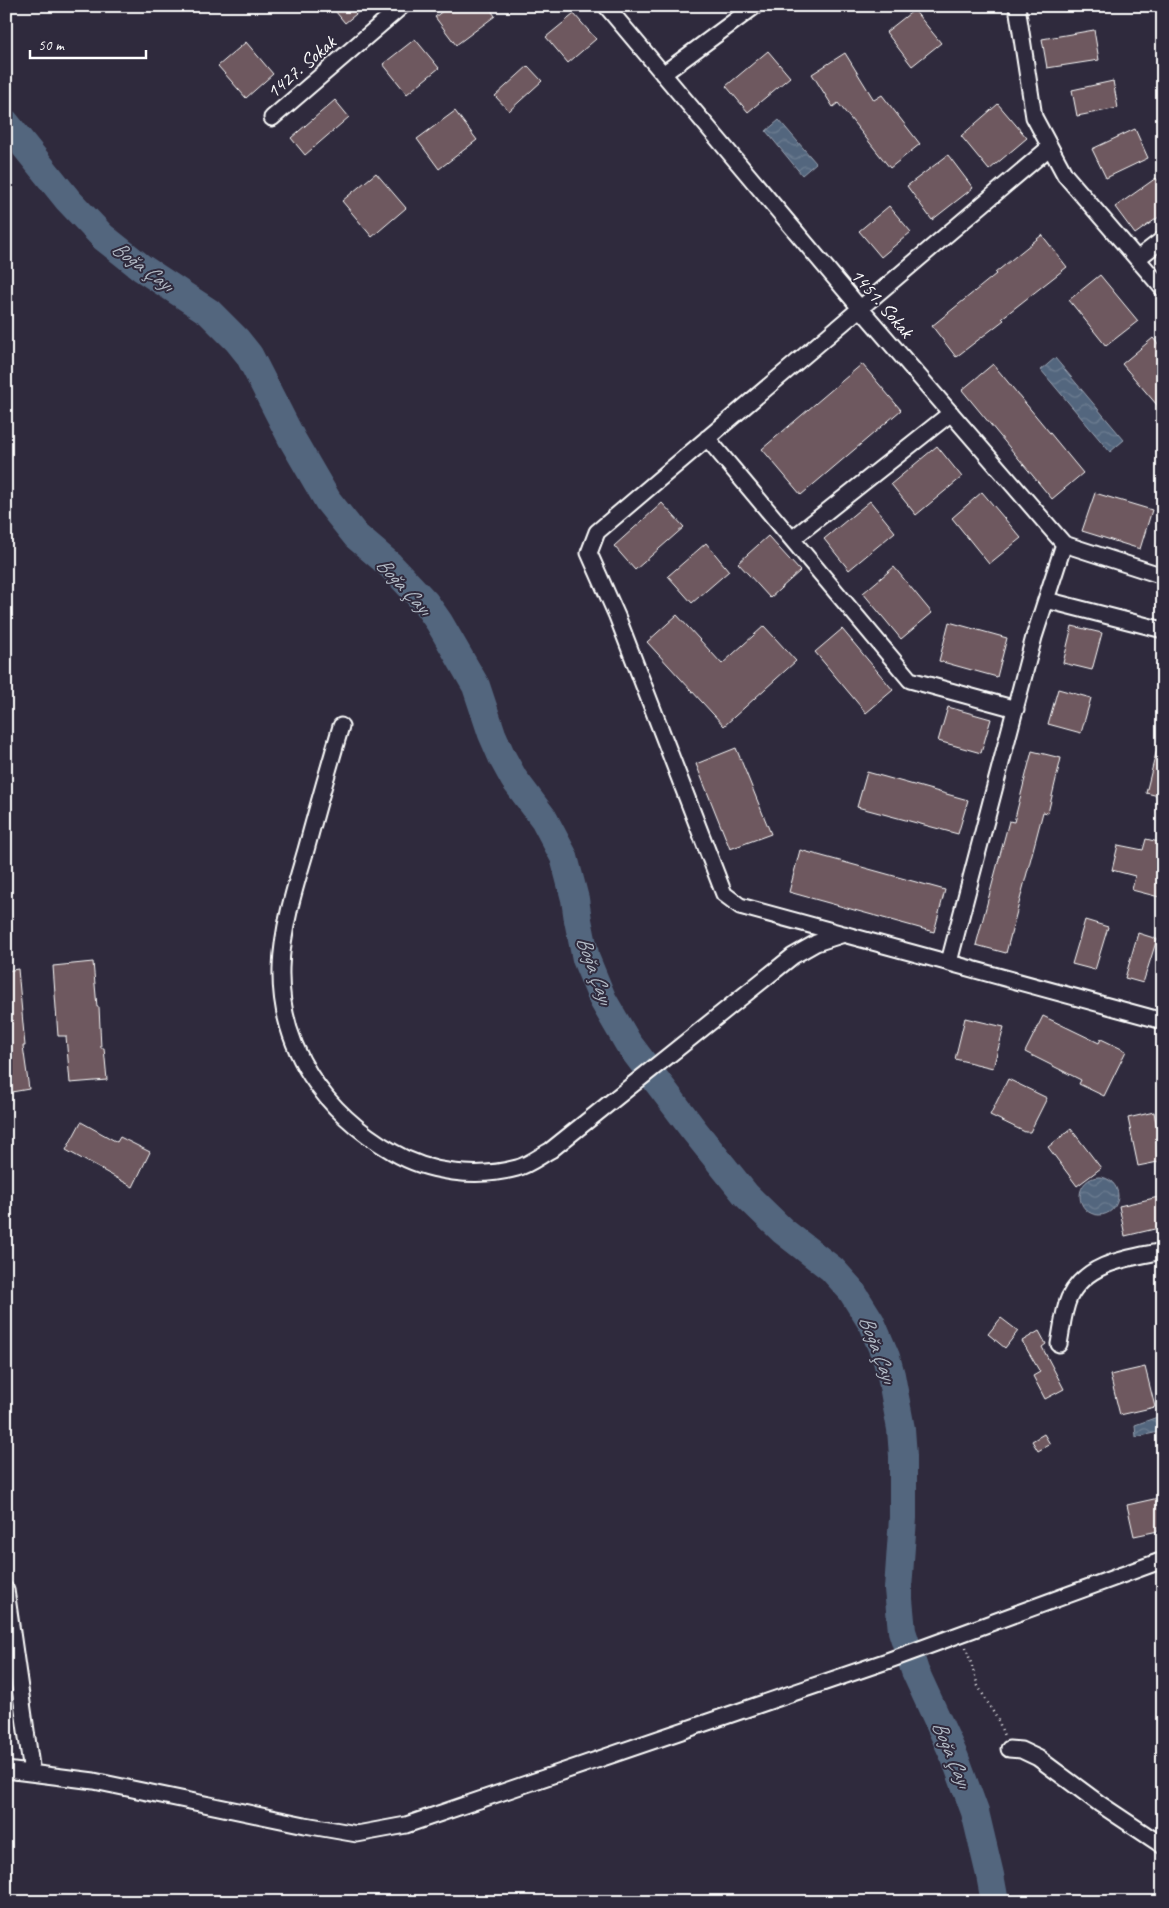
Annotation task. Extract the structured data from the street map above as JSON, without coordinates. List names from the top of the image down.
{
  "streets": {
    "street": ["1427. Sokak", "1451. Sokak"]
  },
  "water": ["Boğa Çayı"],
  "scale_bar": "50 m"
}
